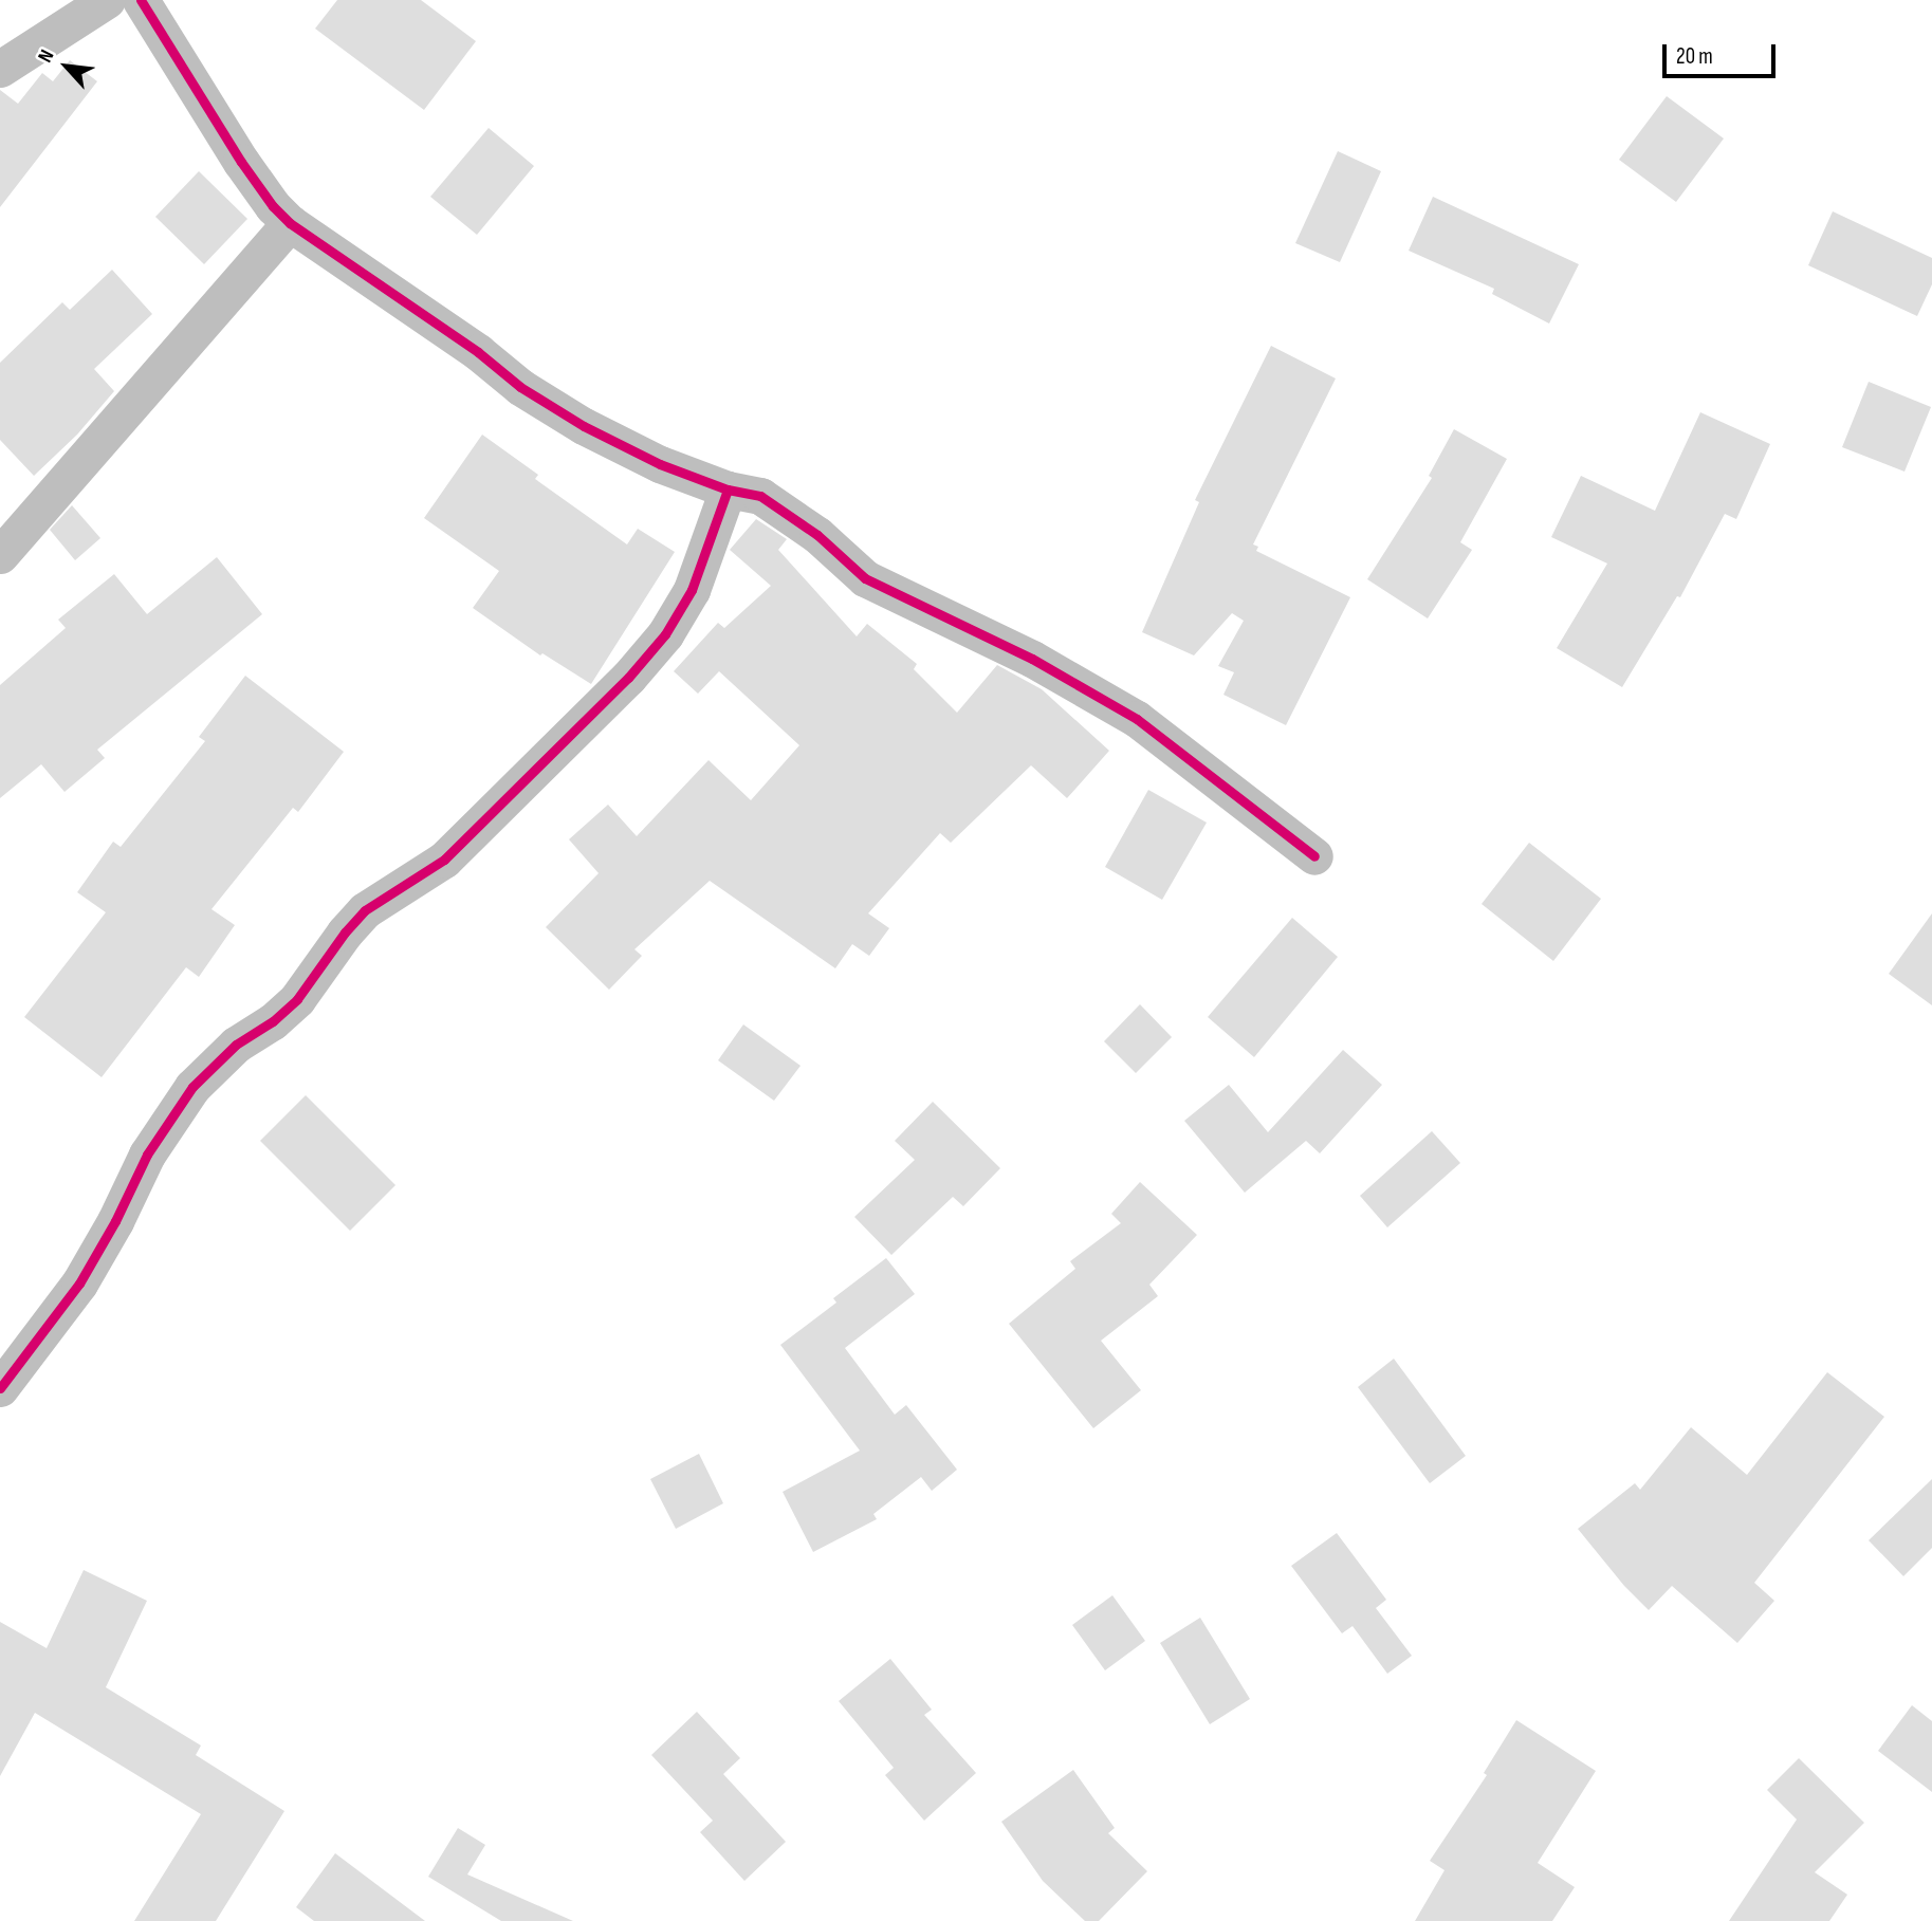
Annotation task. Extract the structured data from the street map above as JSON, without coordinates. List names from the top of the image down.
{
  "scale_bar": "20 m",
  "north": "top left"
}
